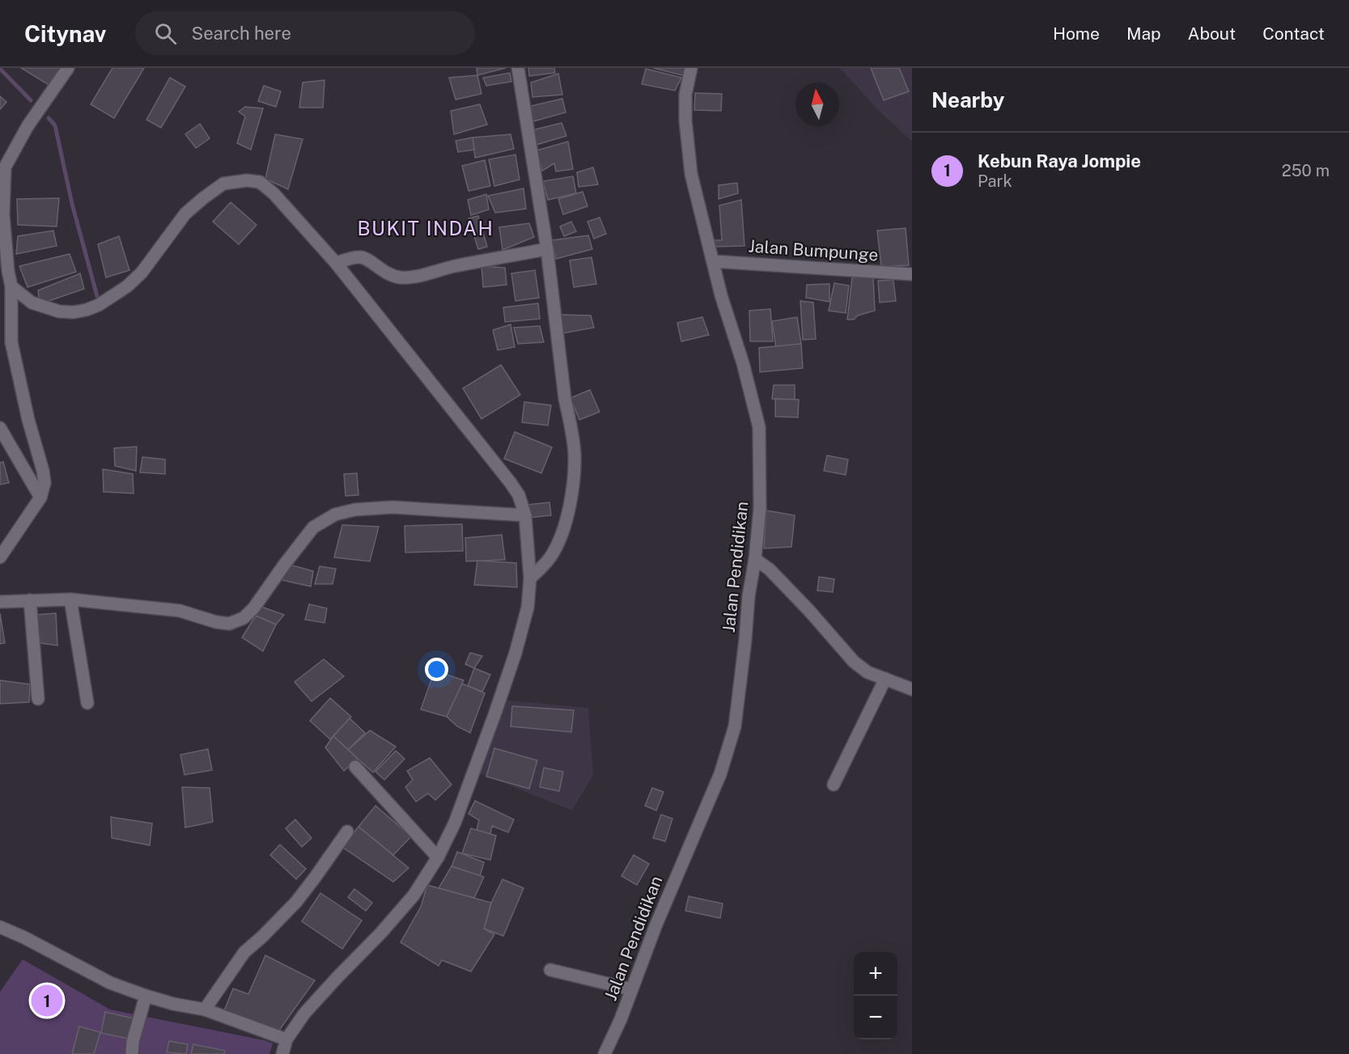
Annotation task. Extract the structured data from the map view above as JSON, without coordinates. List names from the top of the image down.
{
  "streets": {
    "street": ["Jalan Bumpunge", "Jalan Pendidikan"]
  },
  "crossings": [
    ["Jalan Bumpunge", "Jalan Pendidikan"]
  ],
  "districts": ["BUKIT INDAH"],
  "north": "top",
  "page": {
    "header": "Citynav",
    "search": "Search here",
    "nav": [
      "Home",
      "Map",
      "About",
      "Contact"
    ],
    "heading": "Nearby",
    "list": [
      {
        "mark": "1",
        "name": "Kebun Raya Jompie",
        "note": "Park",
        "value": "250 m"
      }
    ],
    "map_buttons": ["+", "−"],
    "pins": "1"
  }
}
